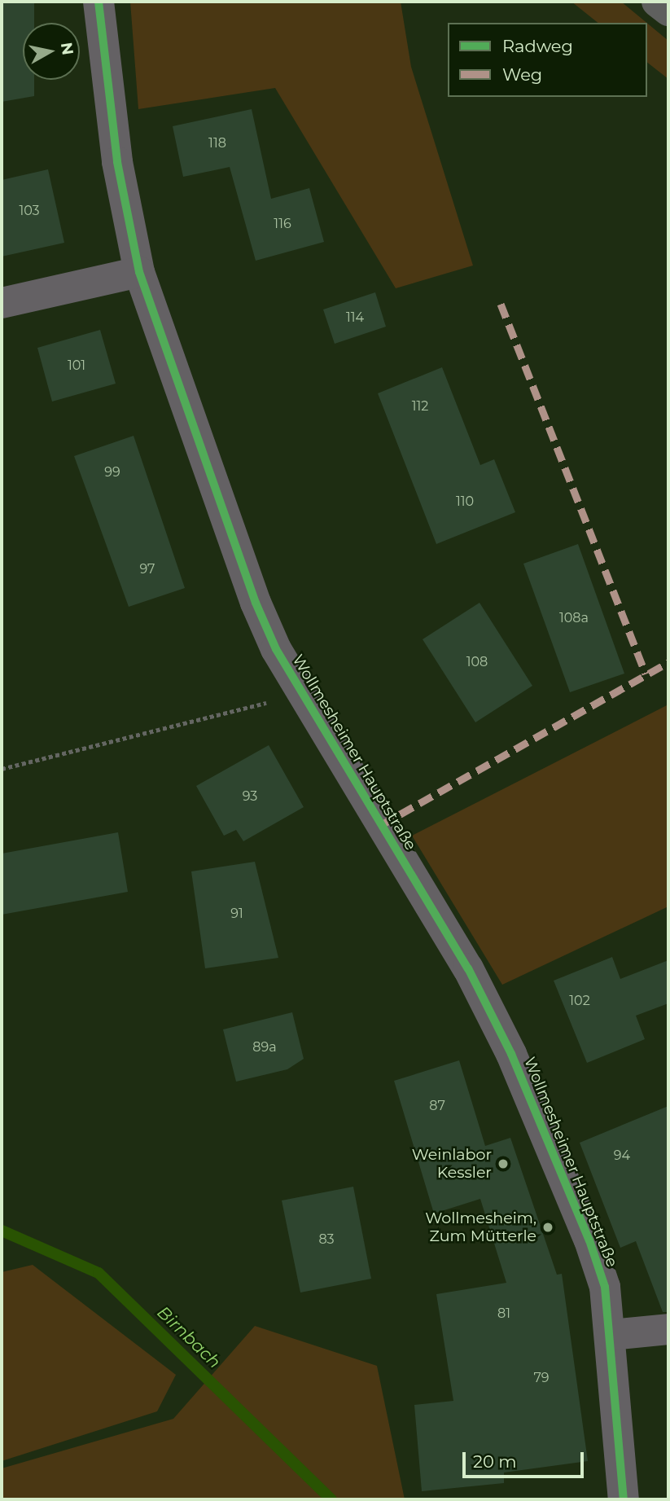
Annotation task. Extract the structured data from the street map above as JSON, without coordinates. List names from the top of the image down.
{
  "streets": {
    "street": ["Wollmesheimer Hauptstraße"]
  },
  "water": ["Birnbach"],
  "places": ["Weinlabor Kessler", "Wollmesheim, Zum Mütterle"],
  "house_numbers": [
    "118",
    "103",
    "116",
    "114",
    "101",
    "112",
    "99",
    "110",
    "97",
    "108a",
    "108",
    "93",
    "91",
    "102",
    "89a",
    "87",
    "94",
    "83",
    "81",
    "79"
  ],
  "legend": ["Radweg", "Weg"],
  "scale_bar": "20 m",
  "north": "right"
}
